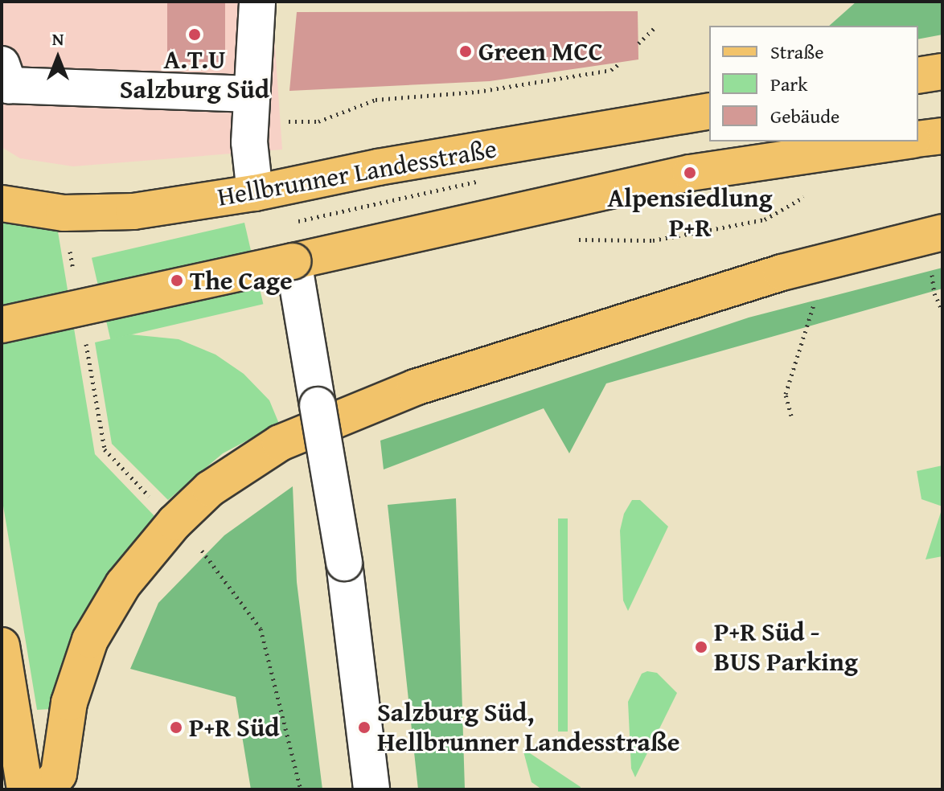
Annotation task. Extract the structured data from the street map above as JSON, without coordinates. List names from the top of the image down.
{
  "streets": {
    "main road": ["Hellbrunner Landesstraße"]
  },
  "places": [
    "A.T.U Salzburg Süd",
    "Green MCC",
    "Alpensiedlung P+R",
    "The Cage",
    "P+R Süd - BUS Parking",
    "P+R Süd",
    "Salzburg Süd, Hellbrunner Landesstraße"
  ],
  "legend": ["Straße", "Park", "Gebäude"],
  "north": "top"
}
